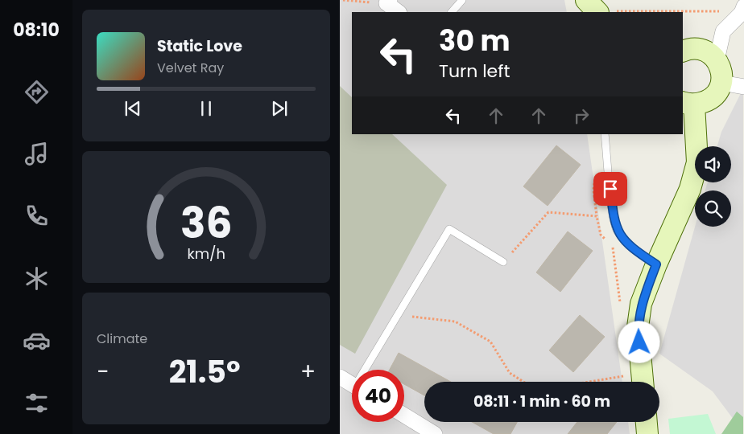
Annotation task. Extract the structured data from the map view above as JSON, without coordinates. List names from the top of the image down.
{
  "page": {
    "tabs": "08:10",
    "turn": ["30 m", "Turn left"],
    "song": ["Static Love", "Velvet Ray"],
    "tile": "Climate",
    "heat": ["−", "21.5°", "+"],
    "limit": "40",
    "trip": "08:11 · 1 min · 60 m",
    "gauge": ["36", "km/h"]
  }
}
